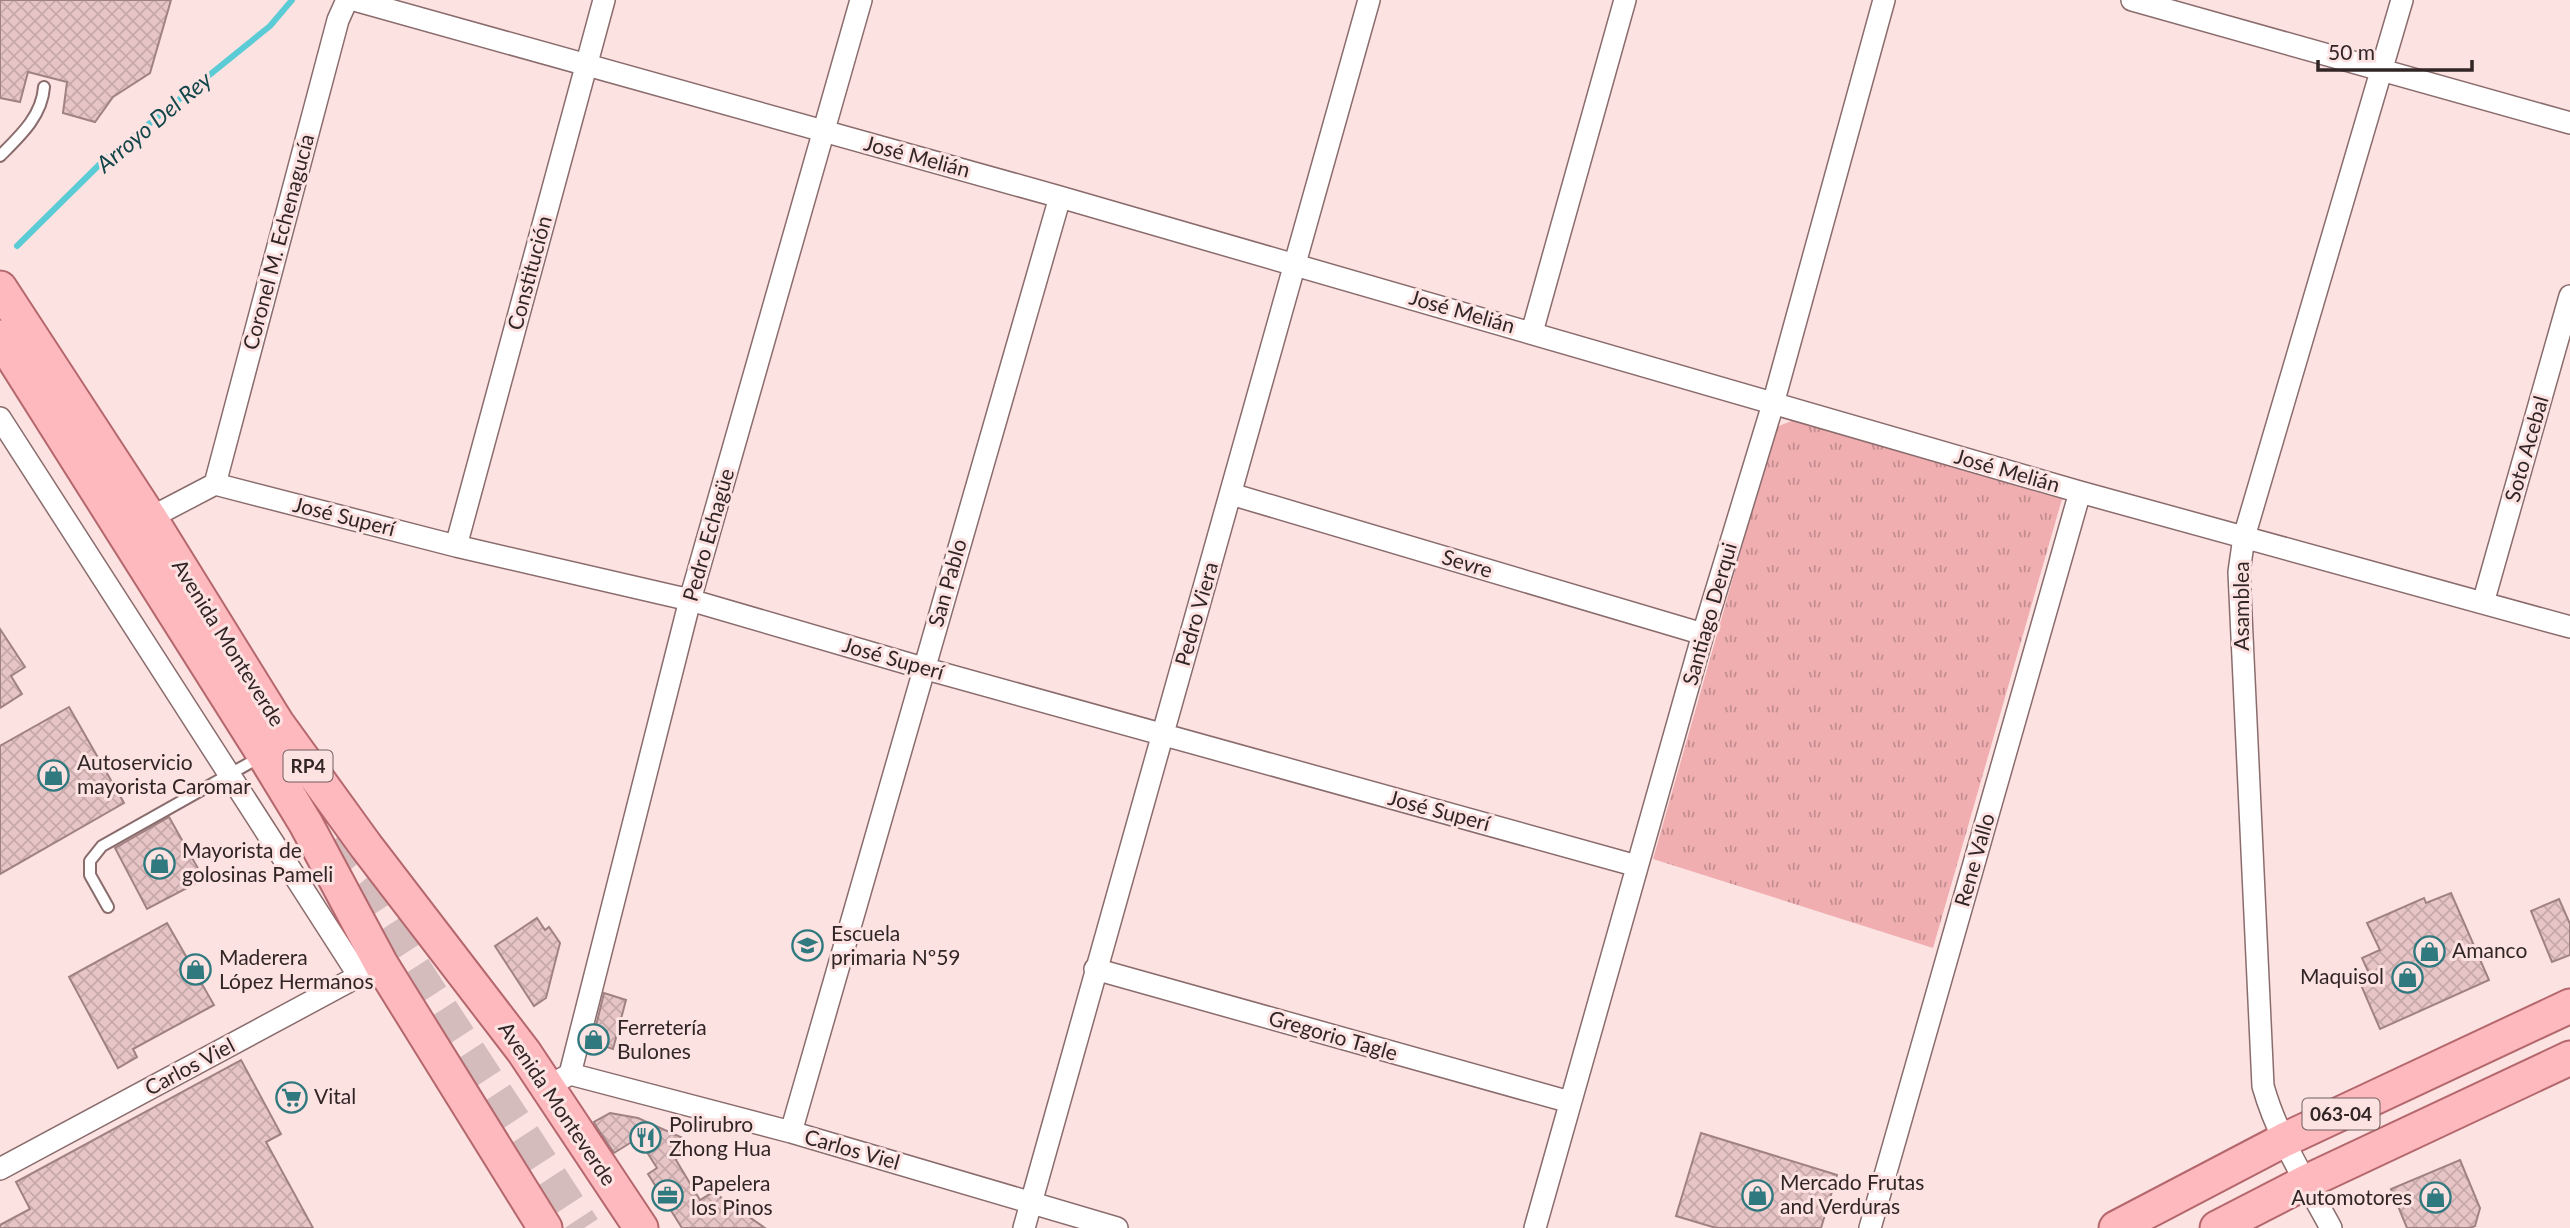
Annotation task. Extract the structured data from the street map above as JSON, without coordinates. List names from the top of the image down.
{
  "streets": {
    "main road": ["Avenida Monteverde", "RP4", "063-04"],
    "street": [
      "José Melián",
      "Coronel M. Echenagucía",
      "Constitución",
      "Soto Acebal",
      "José Superí",
      "Pedro Echagüe",
      "Sevre",
      "San Pablo",
      "Asamblea",
      "Pedro Viera",
      "Santiago Derqui",
      "Rene Vallo",
      "Gregorio Tagle",
      "Carlos Viel"
    ]
  },
  "crossings": [
    ["José Melián", "Constitución"],
    ["José Melián", "Soto Acebal"],
    ["José Melián", "Pedro Echagüe"],
    ["José Melián", "San Pablo"],
    ["José Melián", "Asamblea"],
    ["José Melián", "Pedro Viera"],
    ["José Melián", "Santiago Derqui"],
    ["José Melián", "Rene Vallo"],
    ["Coronel M. Echenagucía", "José Superí"],
    ["Constitución", "José Superí"],
    ["José Superí", "Pedro Echagüe"],
    ["José Superí", "San Pablo"],
    ["José Superí", "Pedro Viera"],
    ["José Superí", "Santiago Derqui"],
    ["Pedro Echagüe", "Avenida Monteverde"],
    ["Pedro Echagüe", "Carlos Viel"],
    ["Sevre", "Pedro Viera"],
    ["Sevre", "Santiago Derqui"],
    ["San Pablo", "Carlos Viel"],
    ["Asamblea", "063-04"],
    ["Pedro Viera", "Gregorio Tagle"],
    ["Pedro Viera", "Carlos Viel"],
    ["Santiago Derqui", "Gregorio Tagle"],
    ["Avenida Monteverde", "Carlos Viel"]
  ],
  "water": ["Arroyo Del Rey"],
  "places": {
    "shop": [
      "Autoservicio mayorista Caromar",
      "Mayorista de golosinas Pameli",
      "Amanco",
      "Maderera López Hermanos",
      "Maquisol",
      "Ferretería Bulones",
      "Mercado Frutas and Verduras",
      "Automotores"
    ],
    "school or university": ["Escuela primaria Nº59"],
    "supermarket": ["Vital"],
    "restaurant": ["Polirubro Zhong Hua"],
    "office": ["Papelera los Pinos"]
  },
  "scale_bar": "50 m"
}
